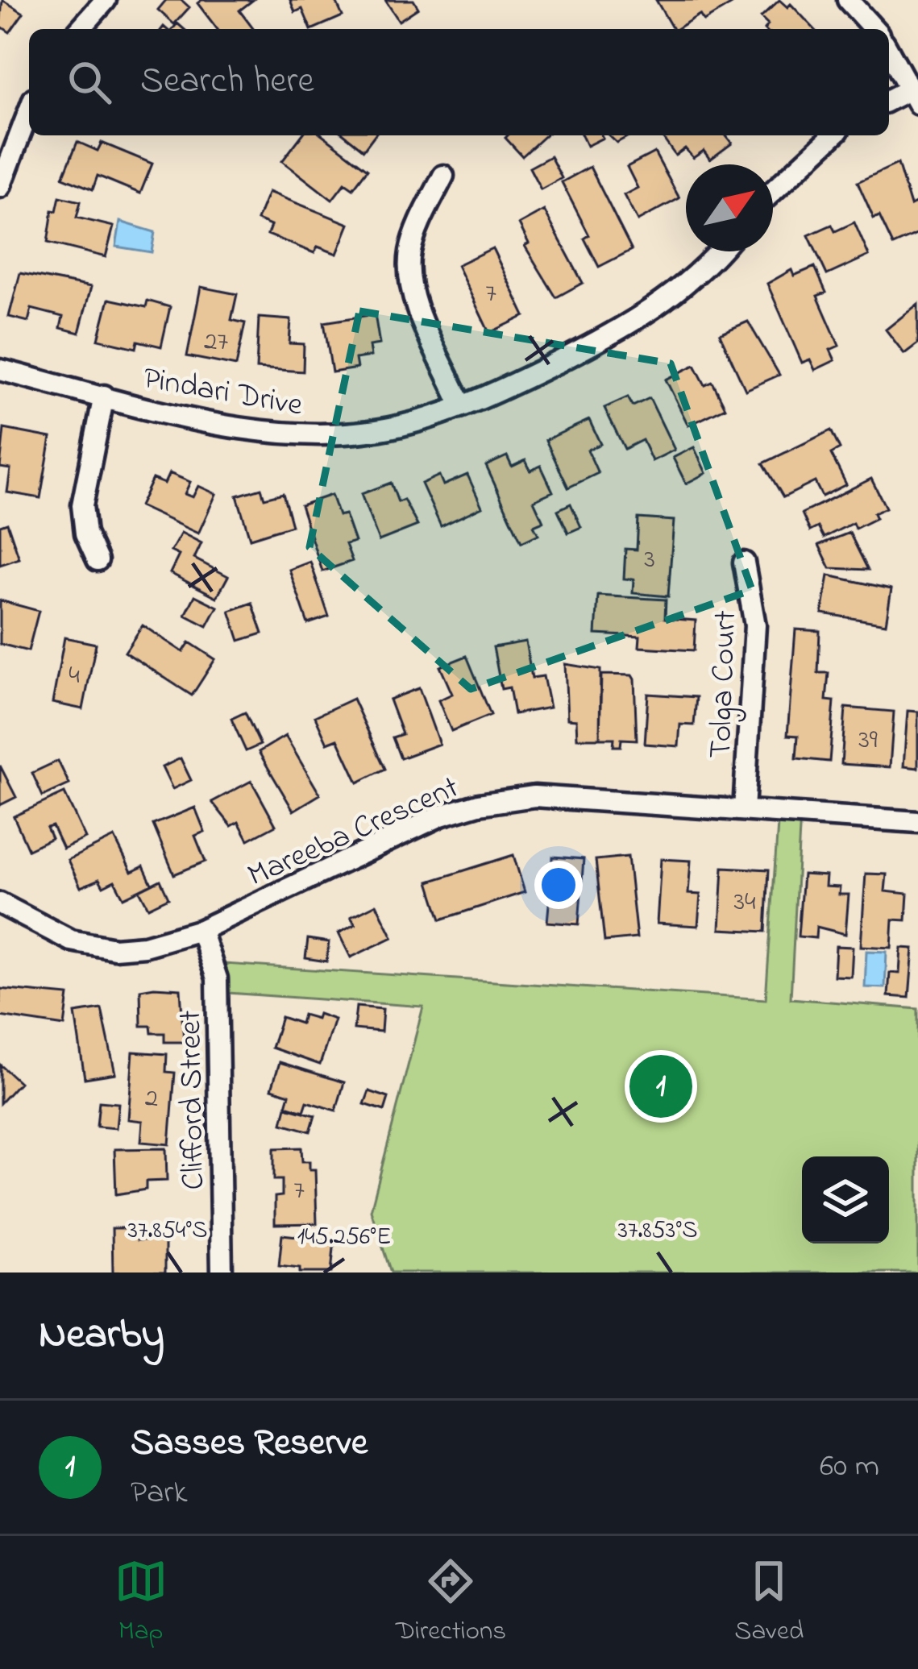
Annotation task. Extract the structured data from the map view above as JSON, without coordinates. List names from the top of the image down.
{
  "streets": {
    "street": [
      "Pindari Drive",
      "Tolga Court",
      "Mareeba Crescent",
      "Clifford Street"
    ]
  },
  "crossings": [
    ["Tolga Court", "Mareeba Crescent"],
    ["Mareeba Crescent", "Clifford Street"]
  ],
  "house_numbers": [
    "7",
    "27",
    "3",
    "4",
    "39",
    "34",
    "2",
    "7"
  ],
  "north": "top right",
  "page": {
    "search": "Search here",
    "pins": "1",
    "heading": "Nearby",
    "list": [
      {
        "mark": "1",
        "name": "Sasses Reserve",
        "note": "Park",
        "value": "60 m"
      }
    ],
    "nav": ["Map", "Directions", "Saved"]
  },
  "coordinates": ["37.854°S", "37.853°S", "145.256°E"]
}
